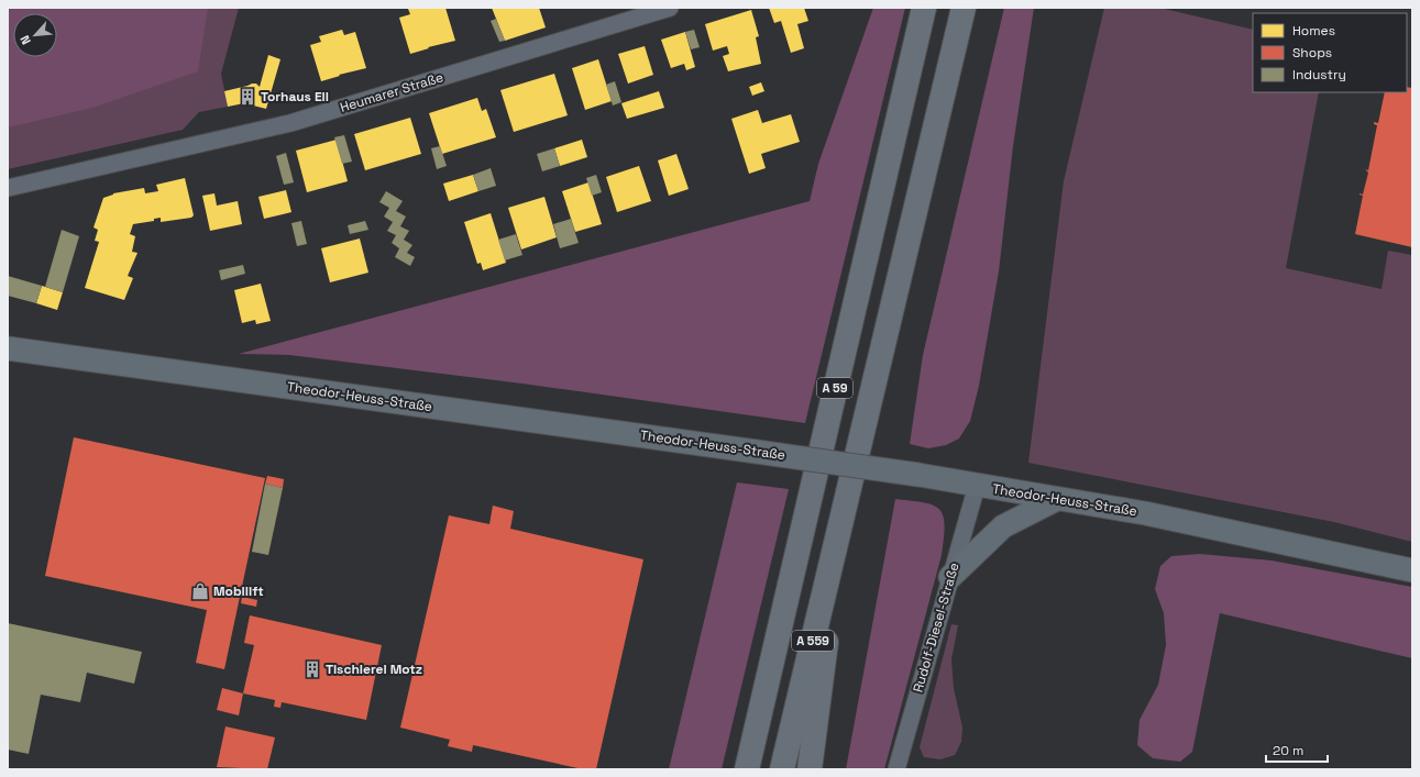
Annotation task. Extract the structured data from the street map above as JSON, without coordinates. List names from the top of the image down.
{
  "streets": {
    "highway": ["A 59", "A 559"],
    "main road": ["Theodor-Heuss-Straße"],
    "street": ["Heumarer Straße", "Rudolf-Diesel-Straße"]
  },
  "crossings": [
    ["A 59", "A 559"],
    ["Theodor-Heuss-Straße", "Rudolf-Diesel-Straße"]
  ],
  "places": {
    "building": ["Torhaus Eil", "Tischlerei Motz"],
    "shop": ["Mobilift"]
  },
  "legend": ["Homes", "Shops", "Industry"],
  "scale_bar": "20 m",
  "north": "bottom left"
}
